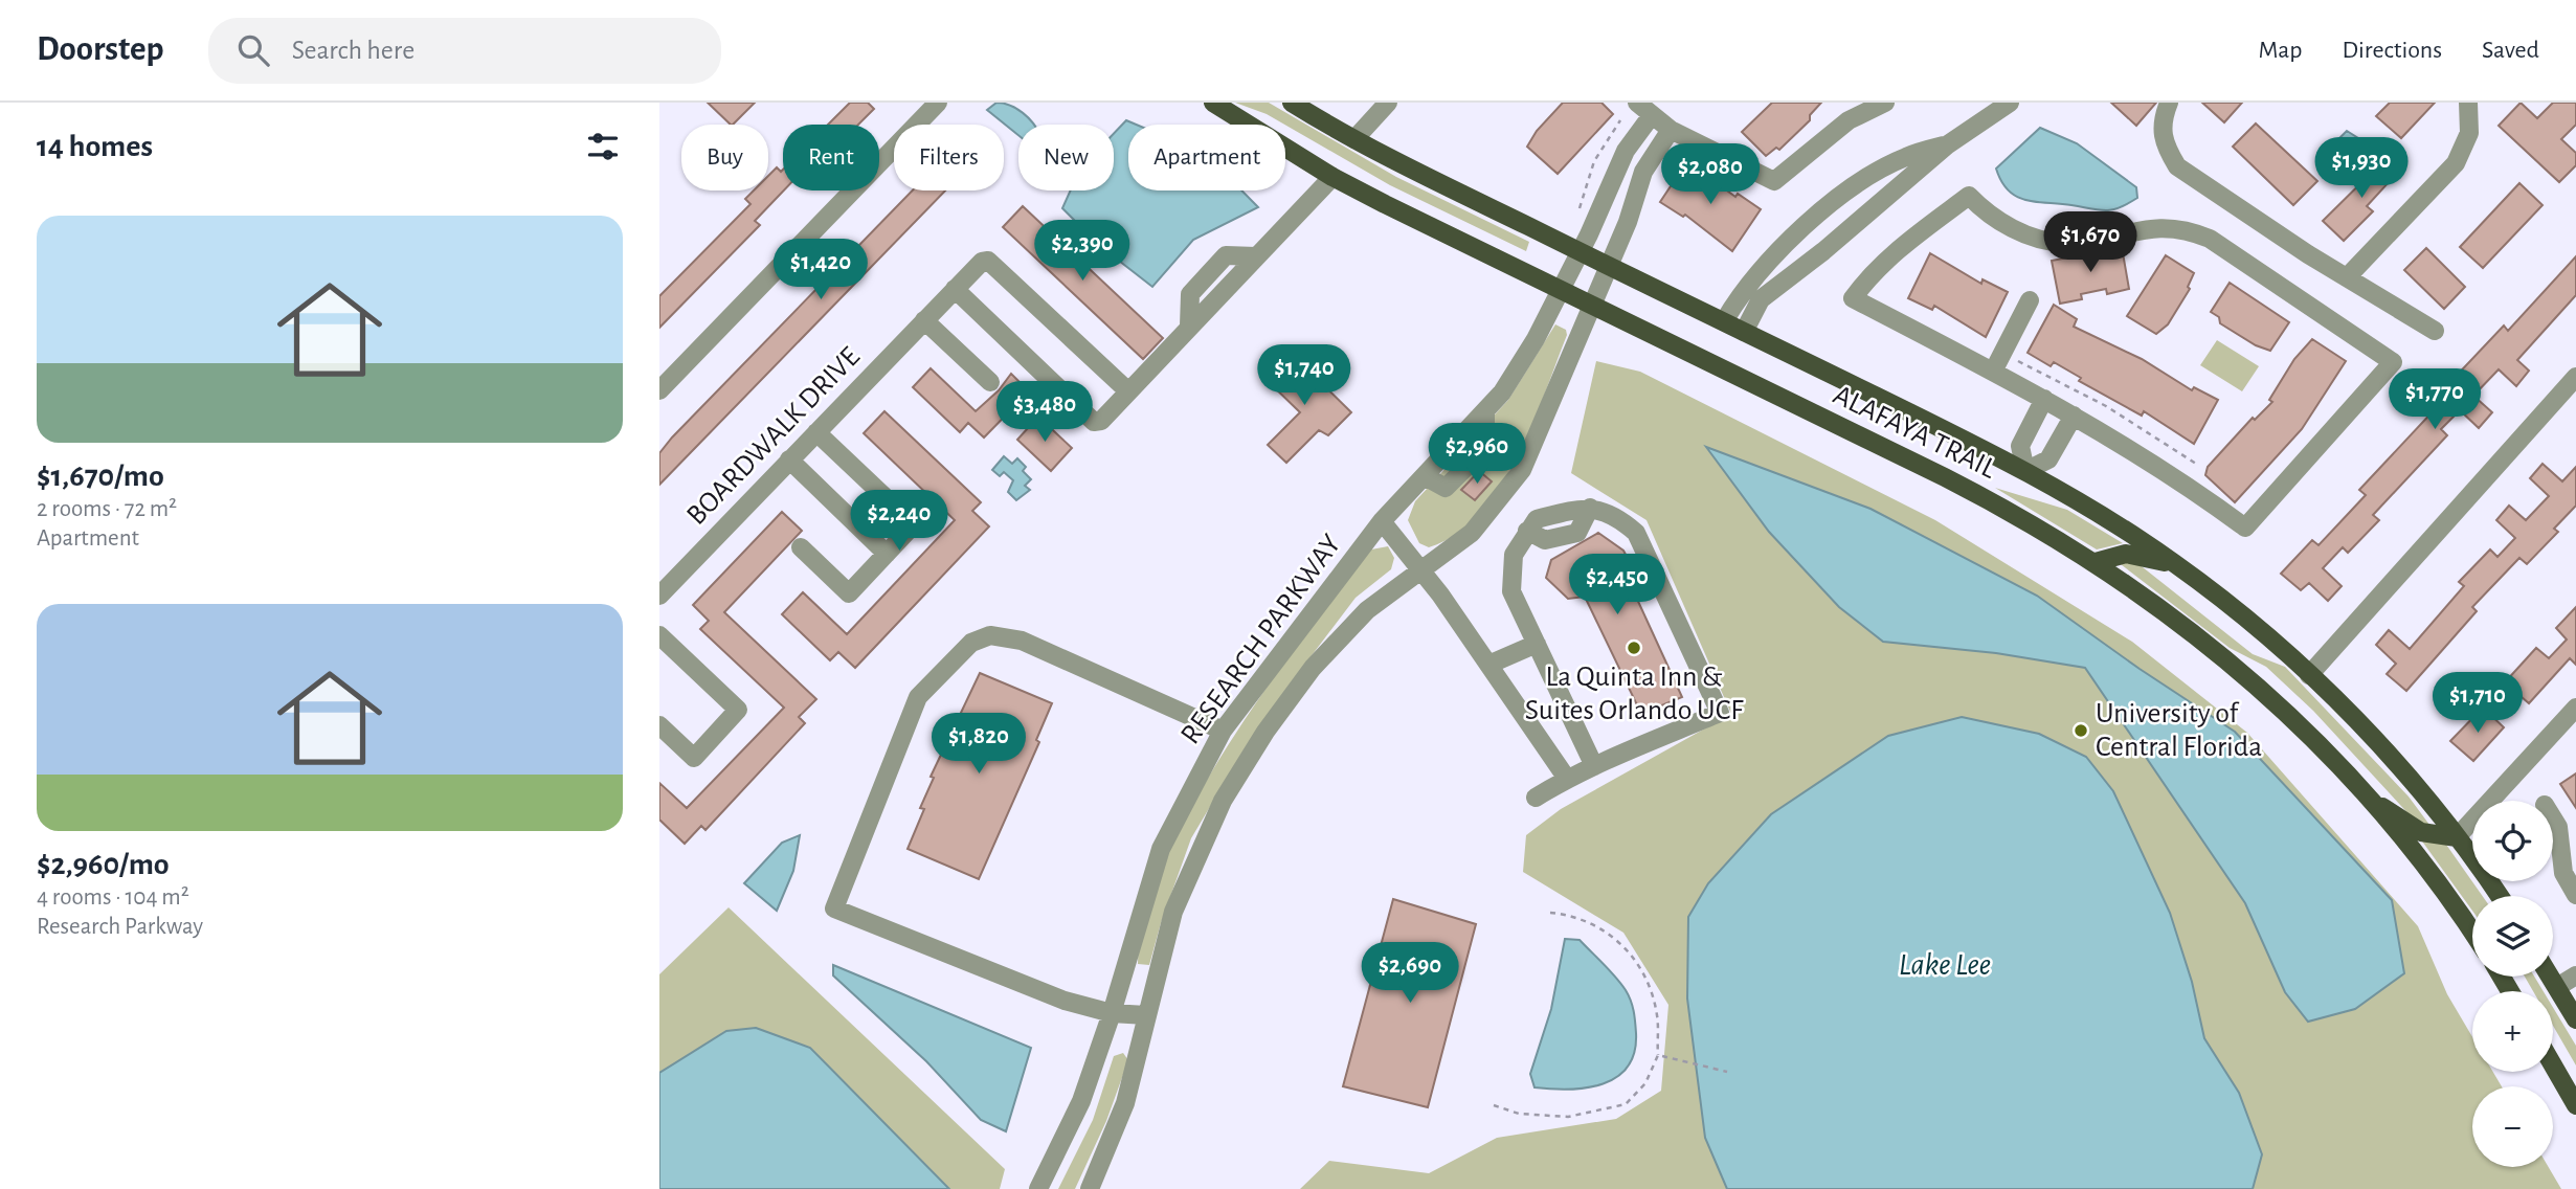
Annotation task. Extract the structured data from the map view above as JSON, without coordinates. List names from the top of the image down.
{
  "streets": {
    "main road": ["ALAFAYA TRAIL"],
    "street": ["BOARDWALK DRIVE", "RESEARCH PARKWAY"]
  },
  "crossings": [
    ["ALAFAYA TRAIL", "RESEARCH PARKWAY"]
  ],
  "water": ["Lake Lee"],
  "places": ["La Quinta Inn & Suites Orlando UCF", "University of Central Florida"],
  "page": {
    "header": "Doorstep",
    "search": "Search here",
    "nav": ["Map", "Directions", "Saved"],
    "heading": "14 homes",
    "chip": [
      "Buy",
      "Rent",
      "Filters",
      "New",
      "Apartment"
    ],
    "price": [
      "$1,930",
      "$2,080",
      "$1,670",
      "$2,390",
      "$1,420",
      "$1,740",
      "$1,770",
      "$3,480",
      "$2,960",
      "$2,240",
      "$2,450",
      "$1,710",
      "$1,820",
      "$2,690"
    ],
    "list": [
      {
        "name": "$1,670/mo",
        "note": "2 rooms · 72 m² · Apartment"
      },
      {
        "name": "$2,960/mo",
        "note": "4 rooms · 104 m² · Research Parkway"
      }
    ],
    "map_buttons": ["+", "−"]
  }
}
